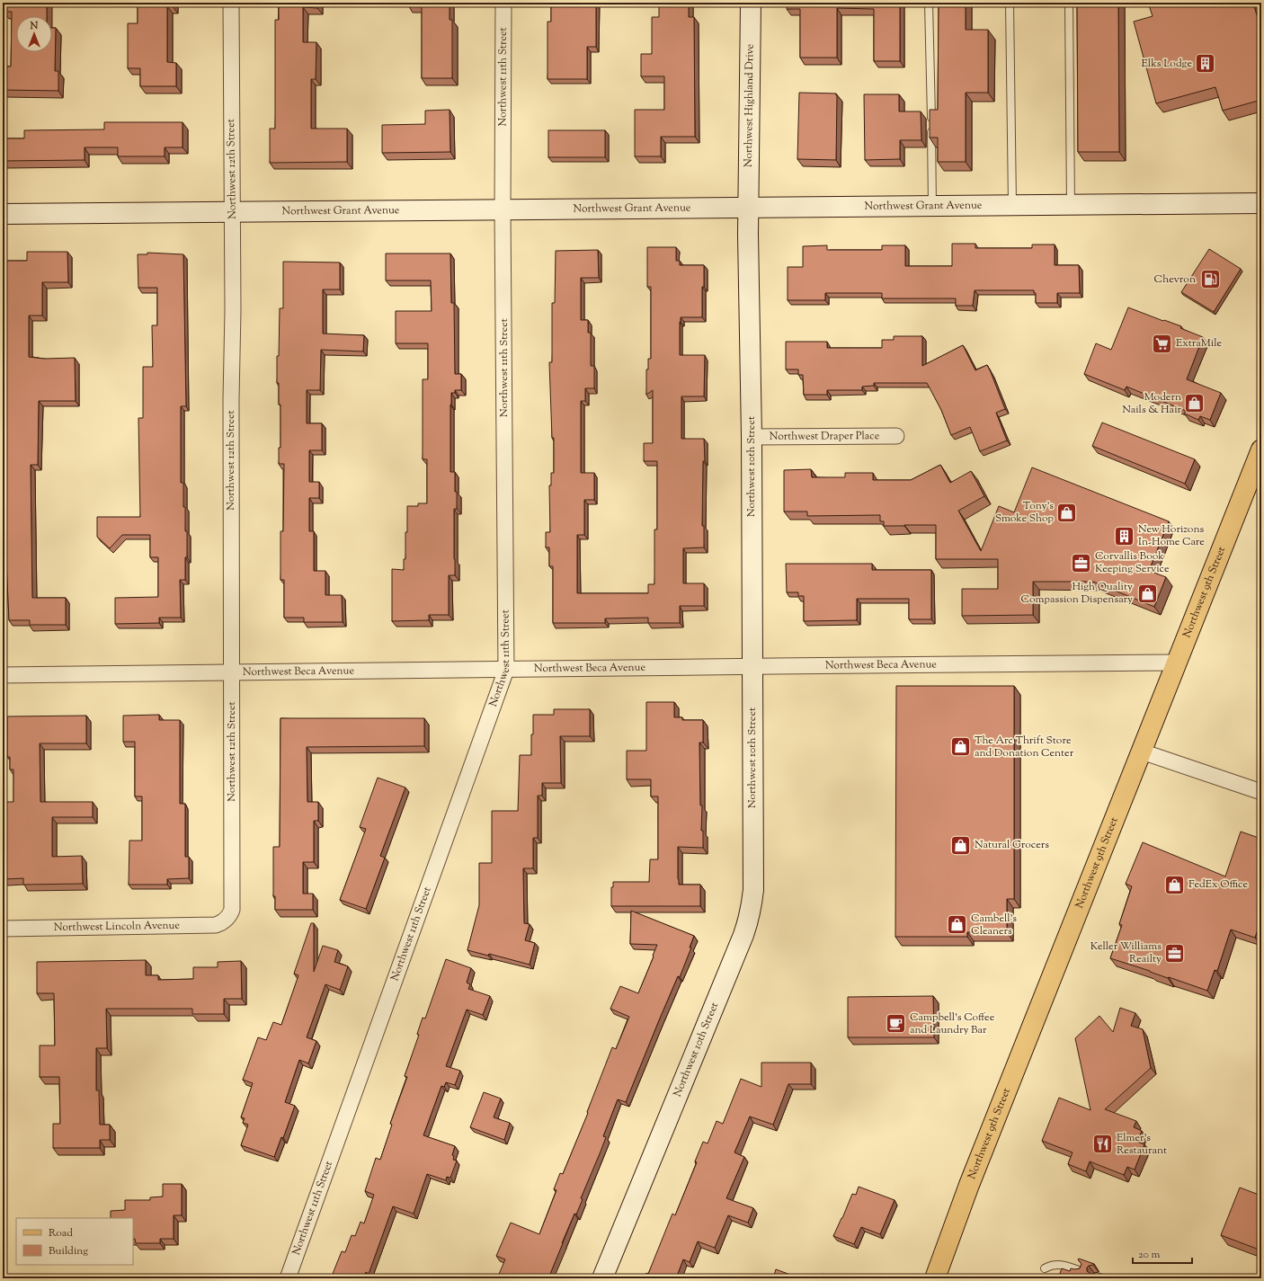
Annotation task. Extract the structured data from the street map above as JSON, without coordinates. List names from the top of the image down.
{
  "streets": {
    "main road": ["Northwest 9th Street"],
    "street": [
      "Northwest 11th Street",
      "Northwest Highland Drive",
      "Northwest 12th Street",
      "Northwest Grant Avenue",
      "Northwest Draper Place",
      "Northwest 10th Street",
      "Northwest Beca Avenue",
      "Northwest Lincoln Avenue"
    ]
  },
  "crossings": [
    ["Northwest 11th Street", "Northwest Grant Avenue"],
    ["Northwest 11th Street", "Northwest Beca Avenue"],
    ["Northwest Highland Drive", "Northwest Grant Avenue"],
    ["Northwest Highland Drive", "Northwest 10th Street"],
    ["Northwest 12th Street", "Northwest Grant Avenue"],
    ["Northwest 12th Street", "Northwest Beca Avenue"],
    ["Northwest 12th Street", "Northwest Lincoln Avenue"],
    ["Northwest Grant Avenue", "Northwest 10th Street"],
    ["Northwest Draper Place", "Northwest 10th Street"],
    ["Northwest 10th Street", "Northwest Beca Avenue"],
    ["Northwest 9th Street", "Northwest Beca Avenue"]
  ],
  "places": {
    "building": ["Elks Lodge", "New Horizons In-Home Care"],
    "fuel station": ["Chevron"],
    "supermarket": ["ExtraMile"],
    "shop": [
      "Modern Nails & Hair",
      "Tony's Smoke Shop",
      "High Quality Compassion Dispensary",
      "The Arc Thrift Store and Donation Center",
      "Natural Grocers",
      "FedEx Office",
      "Cambell's Cleaners"
    ],
    "office": ["Corvallis Book Keeping Service", "Keller Williams Reailty"],
    "cafe": ["Campbell's Coffee and Laundry Bar"],
    "restaurant": ["Elmer's Restaurant"]
  },
  "legend": ["Road", "Building"],
  "scale_bar": "20 m",
  "north": "top"
}
